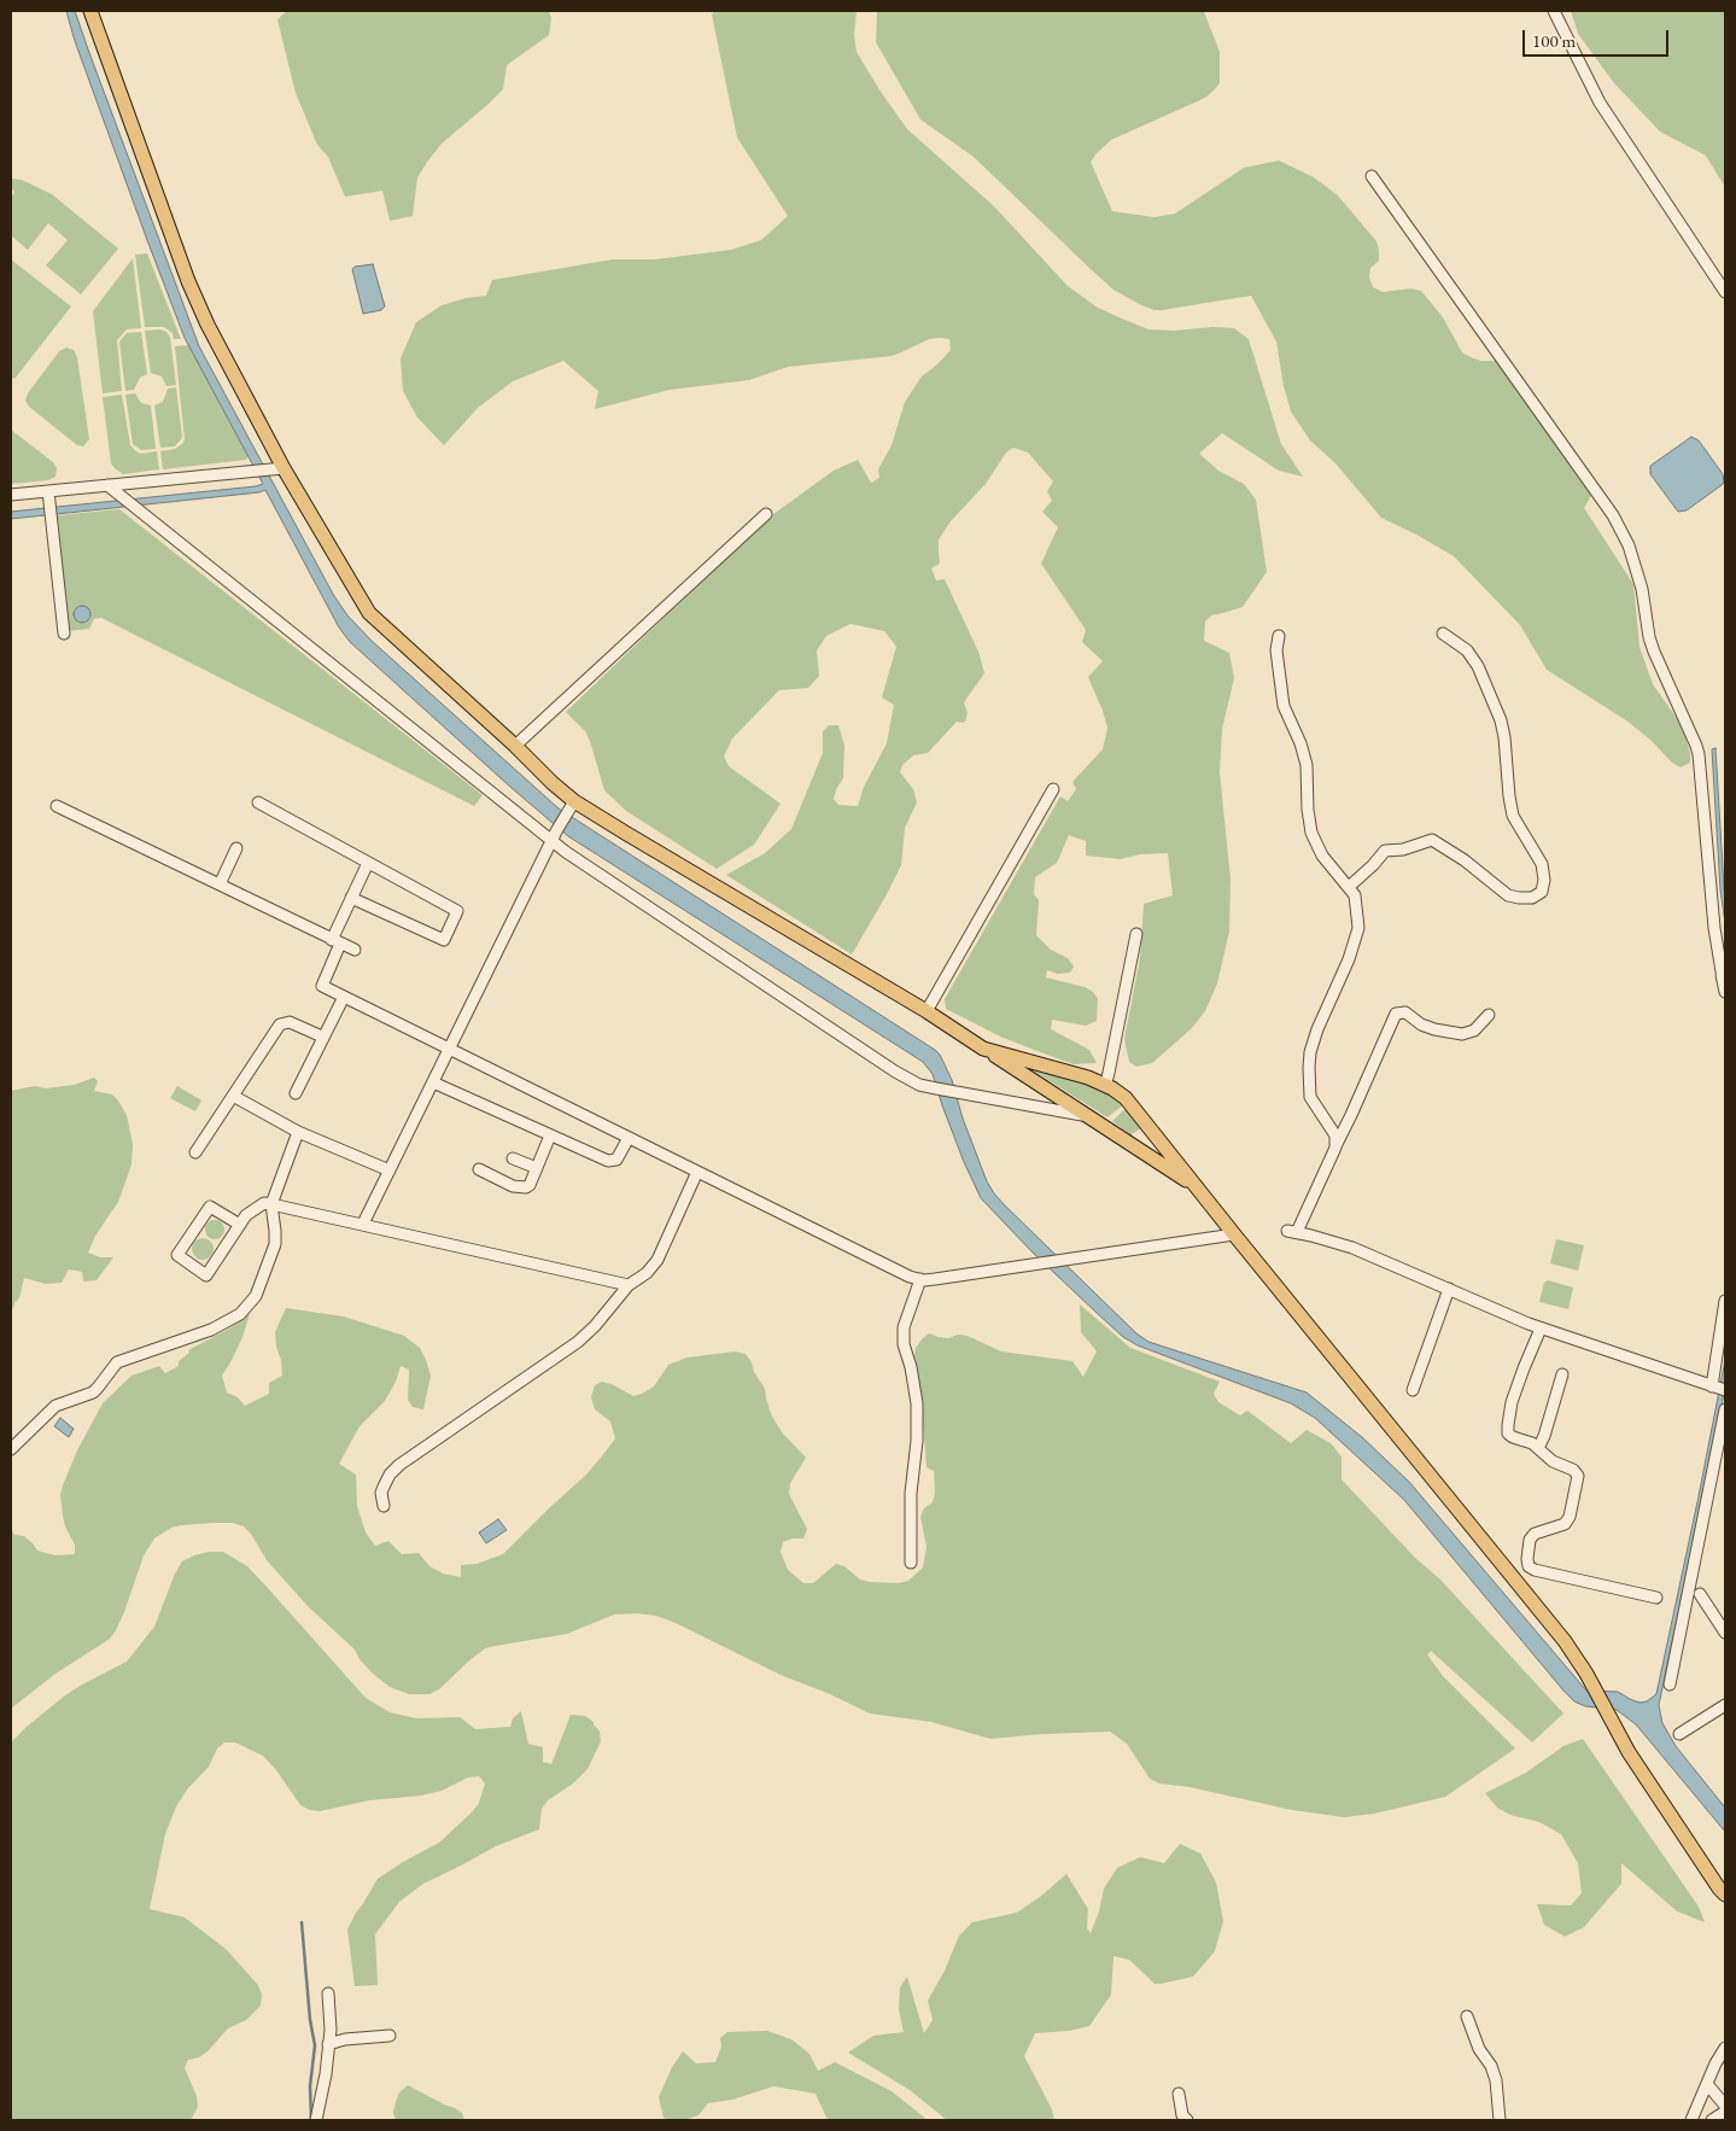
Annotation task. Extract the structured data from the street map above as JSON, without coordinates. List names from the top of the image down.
{
  "scale_bar": "100 m"
}
